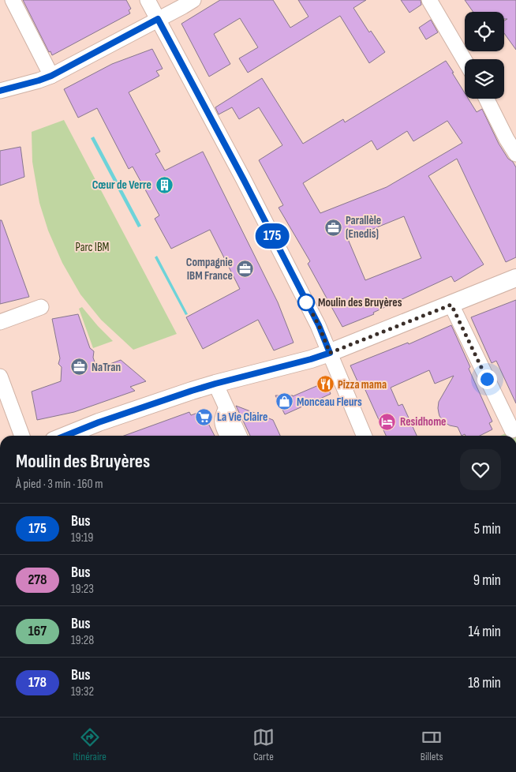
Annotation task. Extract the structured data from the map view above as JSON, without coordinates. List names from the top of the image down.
{
  "parks": ["Parc IBM"],
  "places": {
    "building": ["Cœur de Verre"],
    "office": ["Parallèle (Enedis)", "Compagnie IBM France", "NaTran"],
    "other": ["Moulin des Bruyères"],
    "restaurant": ["Pizza mama"],
    "shop": ["Monceau Fleurs"],
    "supermarket": ["La Vie Claire"],
    "hotel": ["Residhome"]
  },
  "lines": ["bus line 175"],
  "page": {
    "on_map": "175",
    "heading": ["Moulin des Bruyères", "À pied · 3 min · 160 m"],
    "list": [
      {
        "mark": "175",
        "name": "Bus",
        "note": "19:19",
        "value": "5 min"
      },
      {
        "mark": "278",
        "name": "Bus",
        "note": "19:23",
        "value": "9 min"
      },
      {
        "mark": "167",
        "name": "Bus",
        "note": "19:28",
        "value": "14 min"
      },
      {
        "mark": "178",
        "name": "Bus",
        "note": "19:32",
        "value": "18 min"
      }
    ],
    "tabs": ["Itinéraire", "Carte", "Billets"]
  }
}
